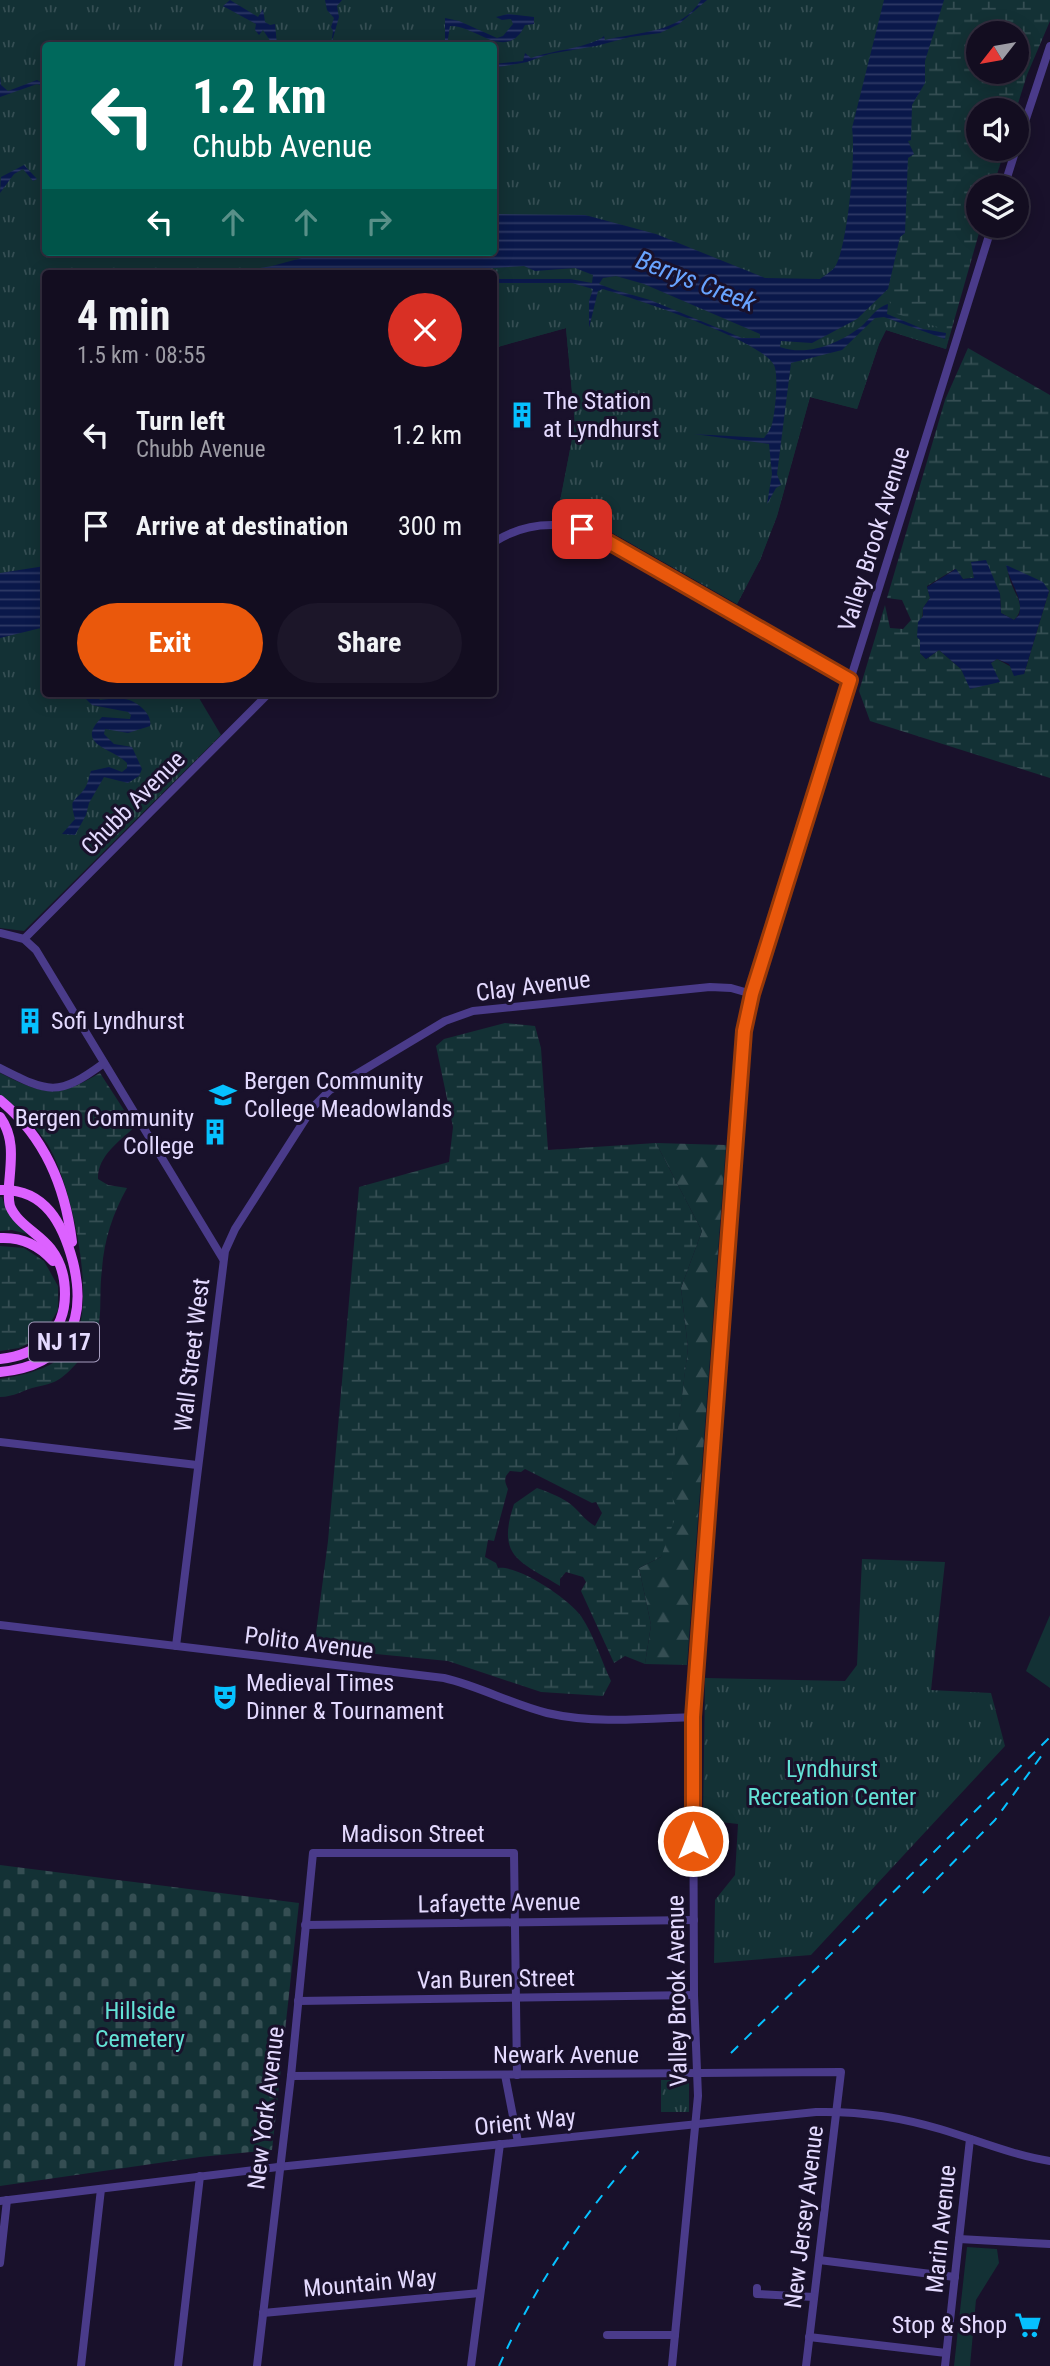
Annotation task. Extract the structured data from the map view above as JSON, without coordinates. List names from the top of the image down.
{
  "streets": {
    "main road": ["NJ 17"],
    "street": [
      "Valley Brook Avenue",
      "Chubb Avenue",
      "Clay Avenue",
      "Wall Street West",
      "Polito Avenue",
      "Madison Street",
      "Lafayette Avenue",
      "Van Buren Street",
      "Newark Avenue",
      "New York Avenue",
      "Orient Way",
      "New Jersey Avenue",
      "Marin Avenue",
      "Mountain Way"
    ]
  },
  "crossings": [
    ["Valley Brook Avenue", "Clay Avenue"],
    ["Valley Brook Avenue", "Polito Avenue"],
    ["Valley Brook Avenue", "Lafayette Avenue"],
    ["Valley Brook Avenue", "Van Buren Street"],
    ["Valley Brook Avenue", "Newark Avenue"],
    ["Valley Brook Avenue", "Orient Way"],
    ["Chubb Avenue", "Wall Street West"],
    ["Clay Avenue", "Wall Street West"],
    ["Wall Street West", "Polito Avenue"],
    ["Madison Street", "Lafayette Avenue"],
    ["Madison Street", "New York Avenue"],
    ["Lafayette Avenue", "New York Avenue"],
    ["Van Buren Street", "New York Avenue"],
    ["Newark Avenue", "New York Avenue"],
    ["Newark Avenue", "New Jersey Avenue"],
    ["New York Avenue", "Orient Way"],
    ["New York Avenue", "Mountain Way"],
    ["Orient Way", "New Jersey Avenue"],
    ["Orient Way", "Marin Avenue"]
  ],
  "water": ["Berrys Creek"],
  "parks": ["Lyndhurst Recreation Center", "Hillside Cemetery"],
  "places": {
    "building": ["The Station at Lyndhurst", "Sofi Lyndhurst", "Bergen Community College"],
    "school or university": ["Bergen Community College Meadowlands"],
    "theatre": ["Medieval Times Dinner & Tournament"],
    "supermarket": ["Stop & Shop"]
  },
  "north": "bottom left",
  "page": {
    "turn": ["1.2 km", "Chubb Avenue"],
    "heading": ["4 min", "1.5 km · 08:55"],
    "list": [
      {
        "name": "Turn left",
        "note": "Chubb Avenue",
        "value": "1.2 km"
      },
      {
        "name": "Arrive at destination",
        "value": "300 m"
      }
    ],
    "buttons": ["Exit", "Share"]
  }
}
